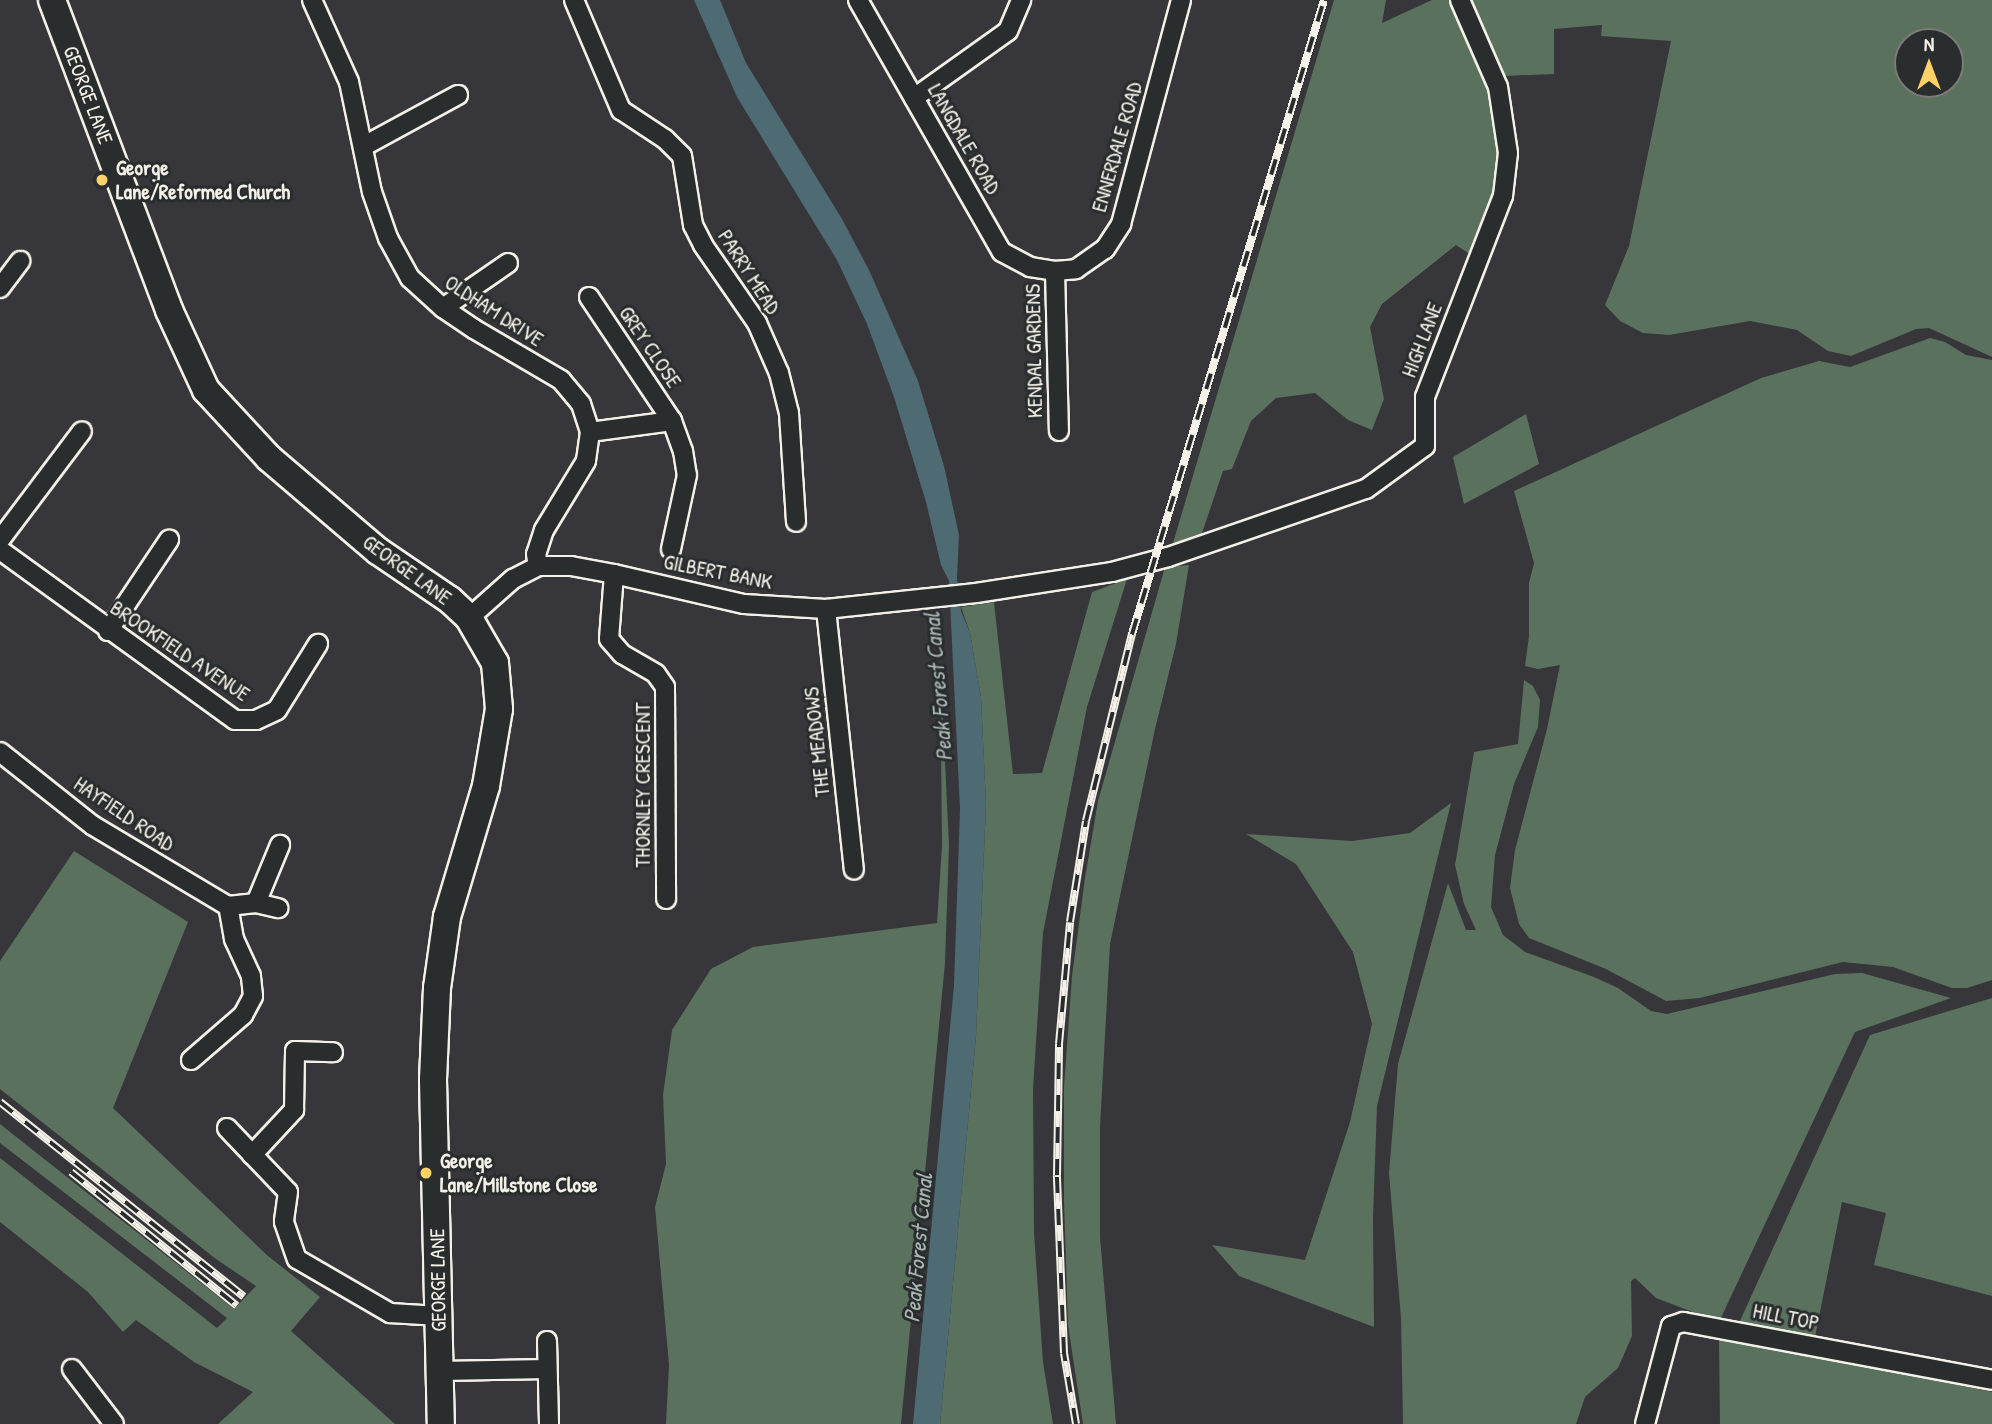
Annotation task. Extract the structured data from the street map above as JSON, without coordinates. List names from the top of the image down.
{
  "streets": {
    "main road": ["GEORGE LANE"],
    "street": [
      "LANGDALE ROAD",
      "ENNERDALE ROAD",
      "PARRY MEAD",
      "OLDHAM DRIVE",
      "HIGH LANE",
      "GREY CLOSE",
      "KENDAL GARDENS",
      "GILBERT BANK",
      "BROOKFIELD AVENUE",
      "THE MEADOWS",
      "THORNLEY CRESCENT",
      "HAYFIELD ROAD",
      "HILL TOP"
    ]
  },
  "crossings": [
    ["LANGDALE ROAD", "ENNERDALE ROAD"],
    ["LANGDALE ROAD", "KENDAL GARDENS"],
    ["ENNERDALE ROAD", "KENDAL GARDENS"],
    ["OLDHAM DRIVE", "GREY CLOSE"],
    ["HIGH LANE", "GILBERT BANK"],
    ["GILBERT BANK", "THE MEADOWS"],
    ["GILBERT BANK", "THORNLEY CRESCENT"]
  ],
  "water": ["Peak Forest Canal"],
  "places": ["George Lane/Reformed Church", "George Lane/Millstone Close"],
  "north": "top"
}
